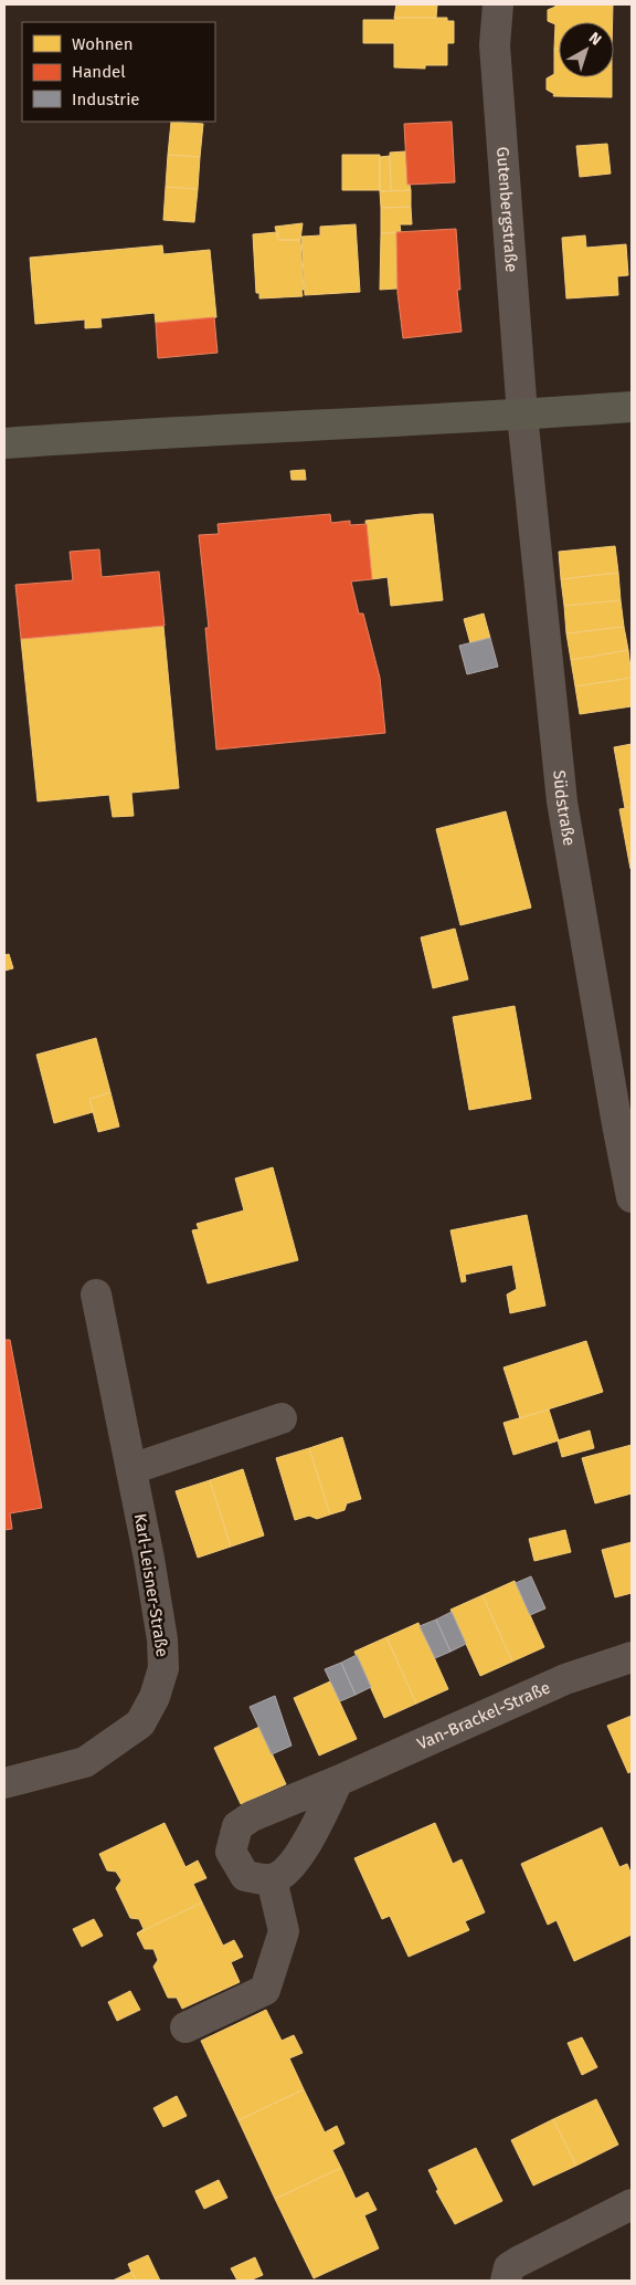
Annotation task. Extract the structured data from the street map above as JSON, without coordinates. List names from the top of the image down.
{
  "streets": {
    "street": [
      "Gutenbergstraße",
      "Südstraße",
      "Karl-Leisner-Straße",
      "Van-Brackel-Straße"
    ]
  },
  "crossings": [
    ["Gutenbergstraße", "Südstraße"]
  ],
  "legend": ["Wohnen", "Handel", "Industrie"],
  "north": "top right"
}
